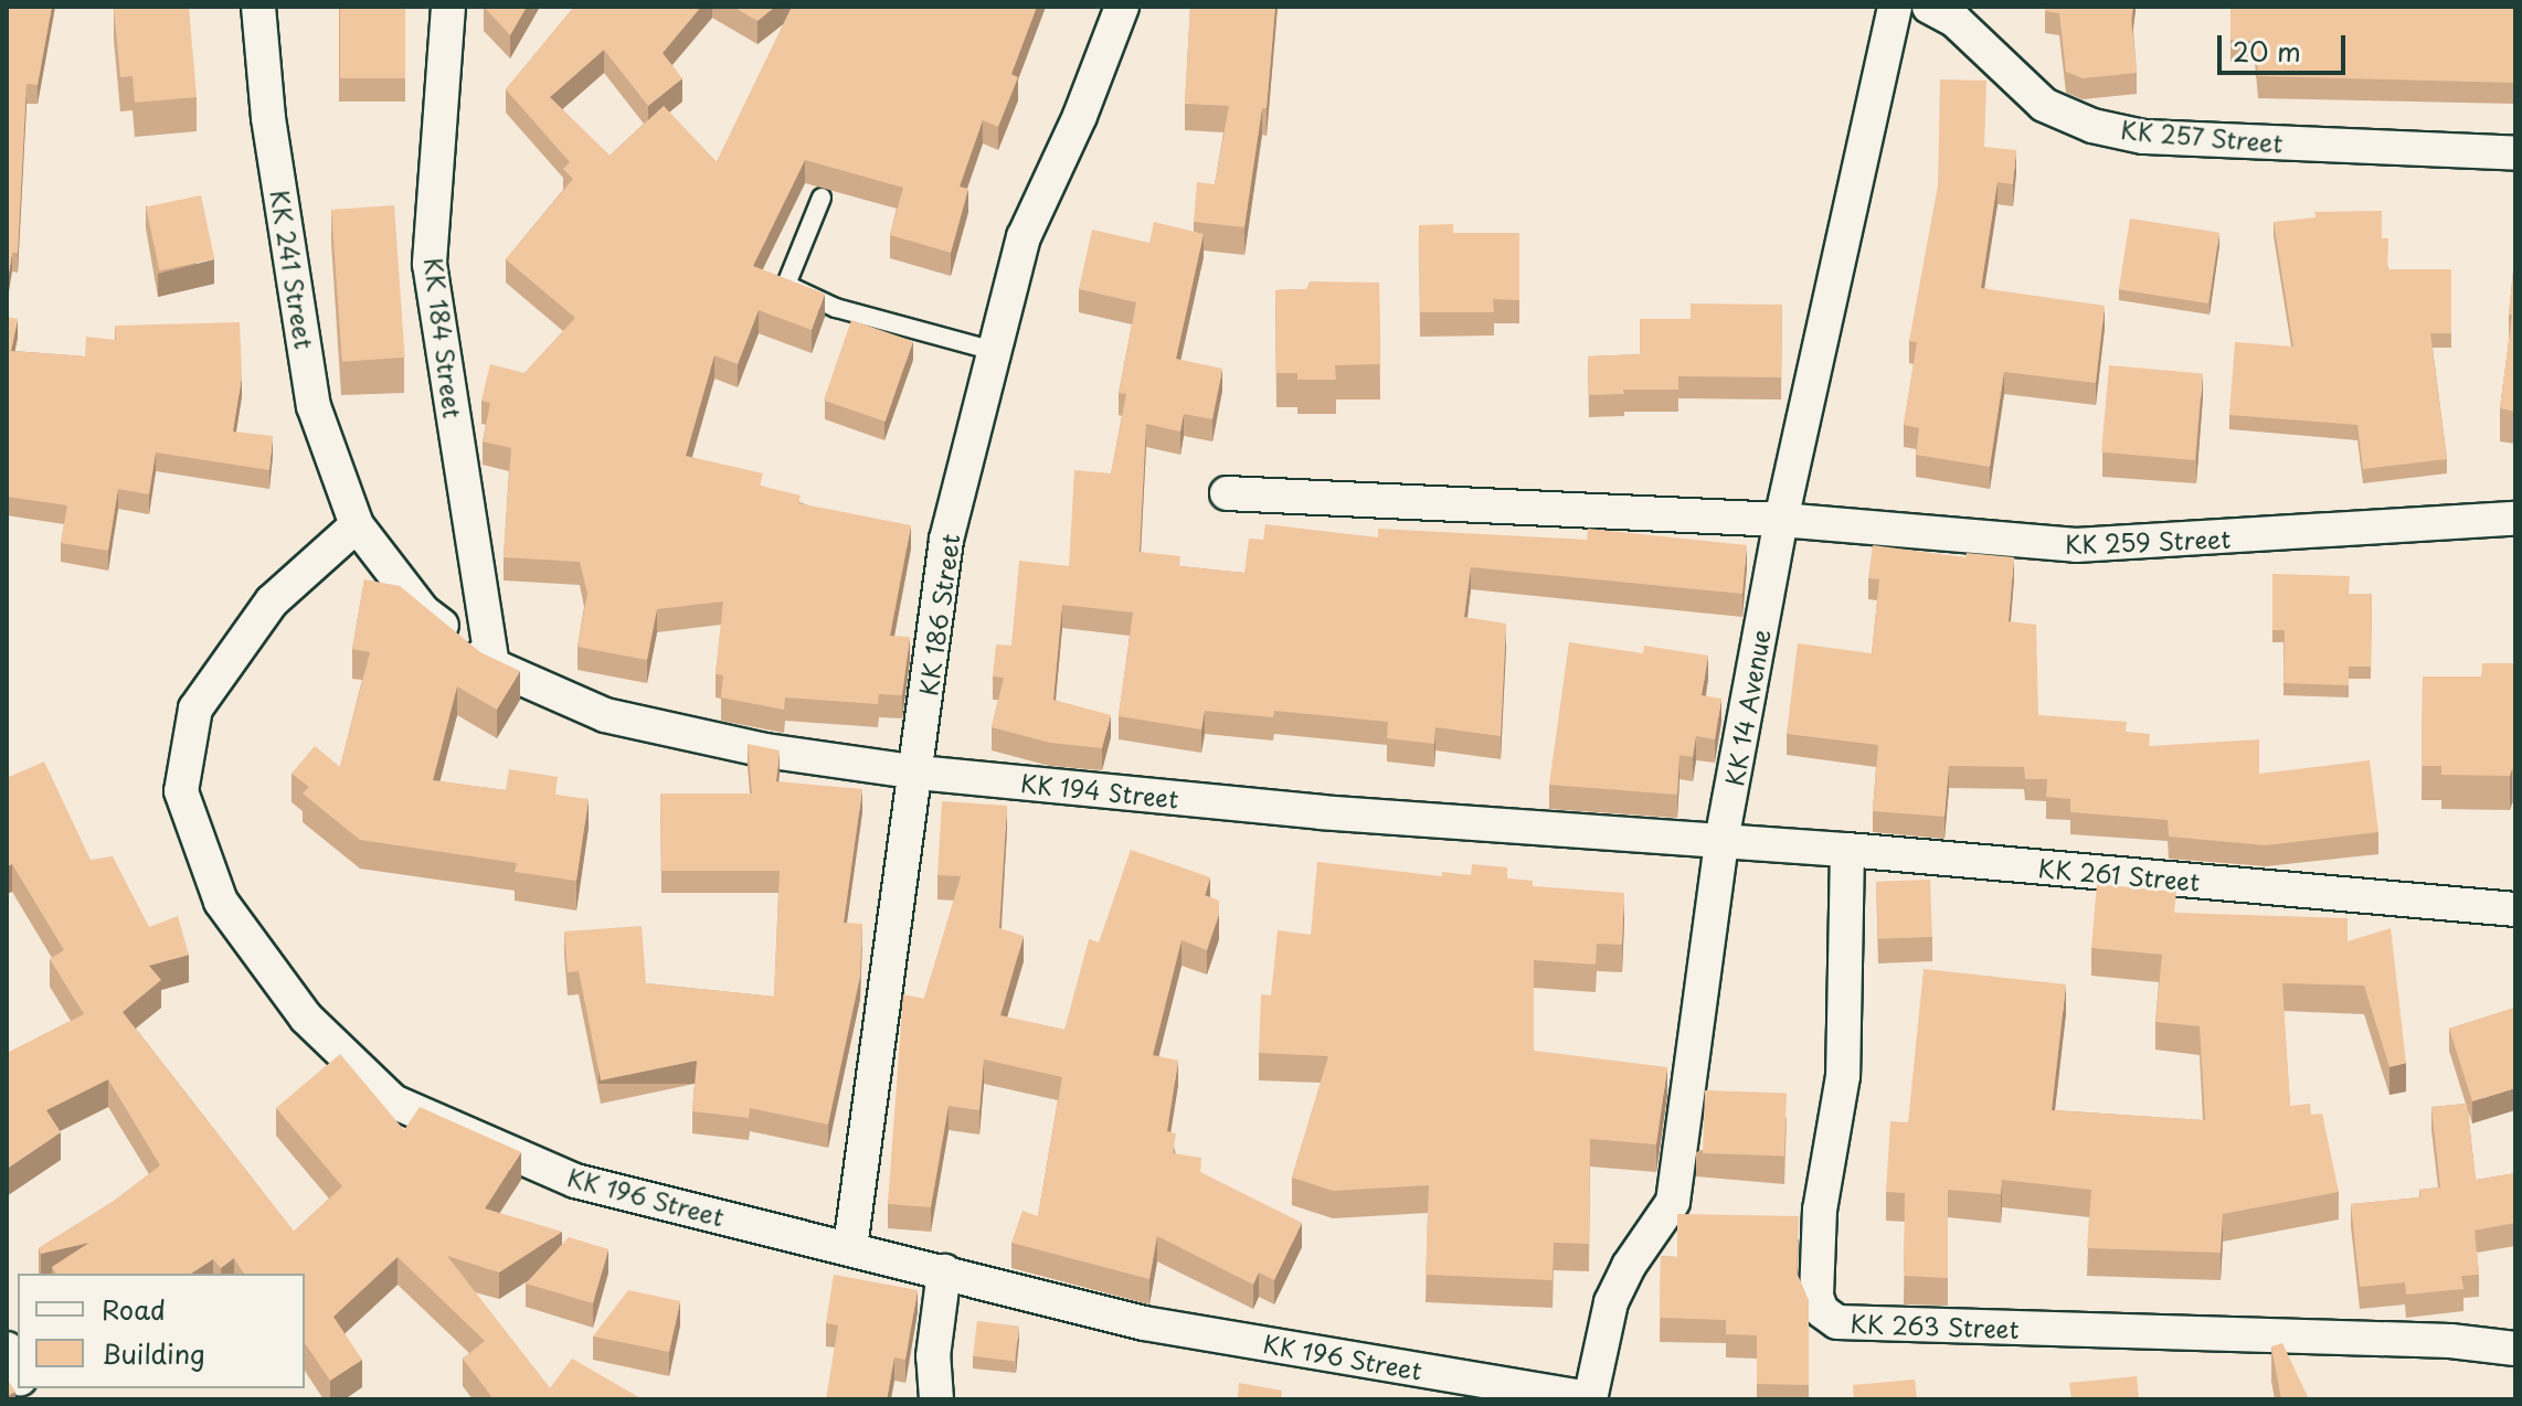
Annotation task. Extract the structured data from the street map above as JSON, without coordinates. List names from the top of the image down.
{
  "streets": {
    "street": [
      "KK 257 Street",
      "KK 241 Street",
      "KK 184 Street",
      "KK 259 Street",
      "KK 186 Street",
      "KK 14 Avenue",
      "KK 194 Street",
      "KK 261 Street",
      "KK 196 Street",
      "KK 263 Street"
    ]
  },
  "crossings": [
    ["KK 241 Street", "KK 196 Street"],
    ["KK 184 Street", "KK 194 Street"],
    ["KK 259 Street", "KK 14 Avenue"],
    ["KK 186 Street", "KK 194 Street"],
    ["KK 186 Street", "KK 196 Street"],
    ["KK 14 Avenue", "KK 194 Street"],
    ["KK 14 Avenue", "KK 261 Street"],
    ["KK 14 Avenue", "KK 196 Street"],
    ["KK 194 Street", "KK 261 Street"],
    ["KK 261 Street", "KK 263 Street"]
  ],
  "legend": ["Road", "Building"],
  "scale_bar": "20 m"
}
